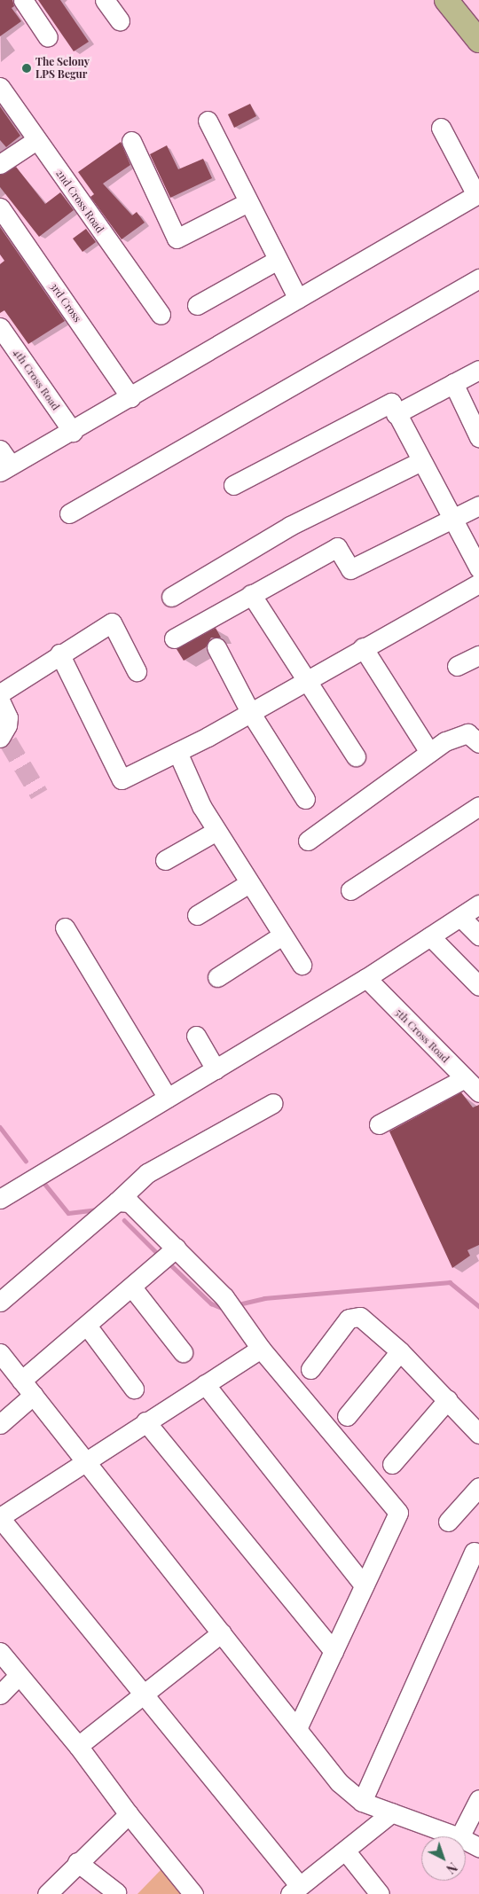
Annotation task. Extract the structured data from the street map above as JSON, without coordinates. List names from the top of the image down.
{
  "streets": {
    "street": [
      "2nd Cross Road",
      "3rd Cross",
      "4th Cross Road",
      "5th Cross Road"
    ]
  },
  "places": ["The Selony LPS Begur"],
  "north": "bottom right"
}
